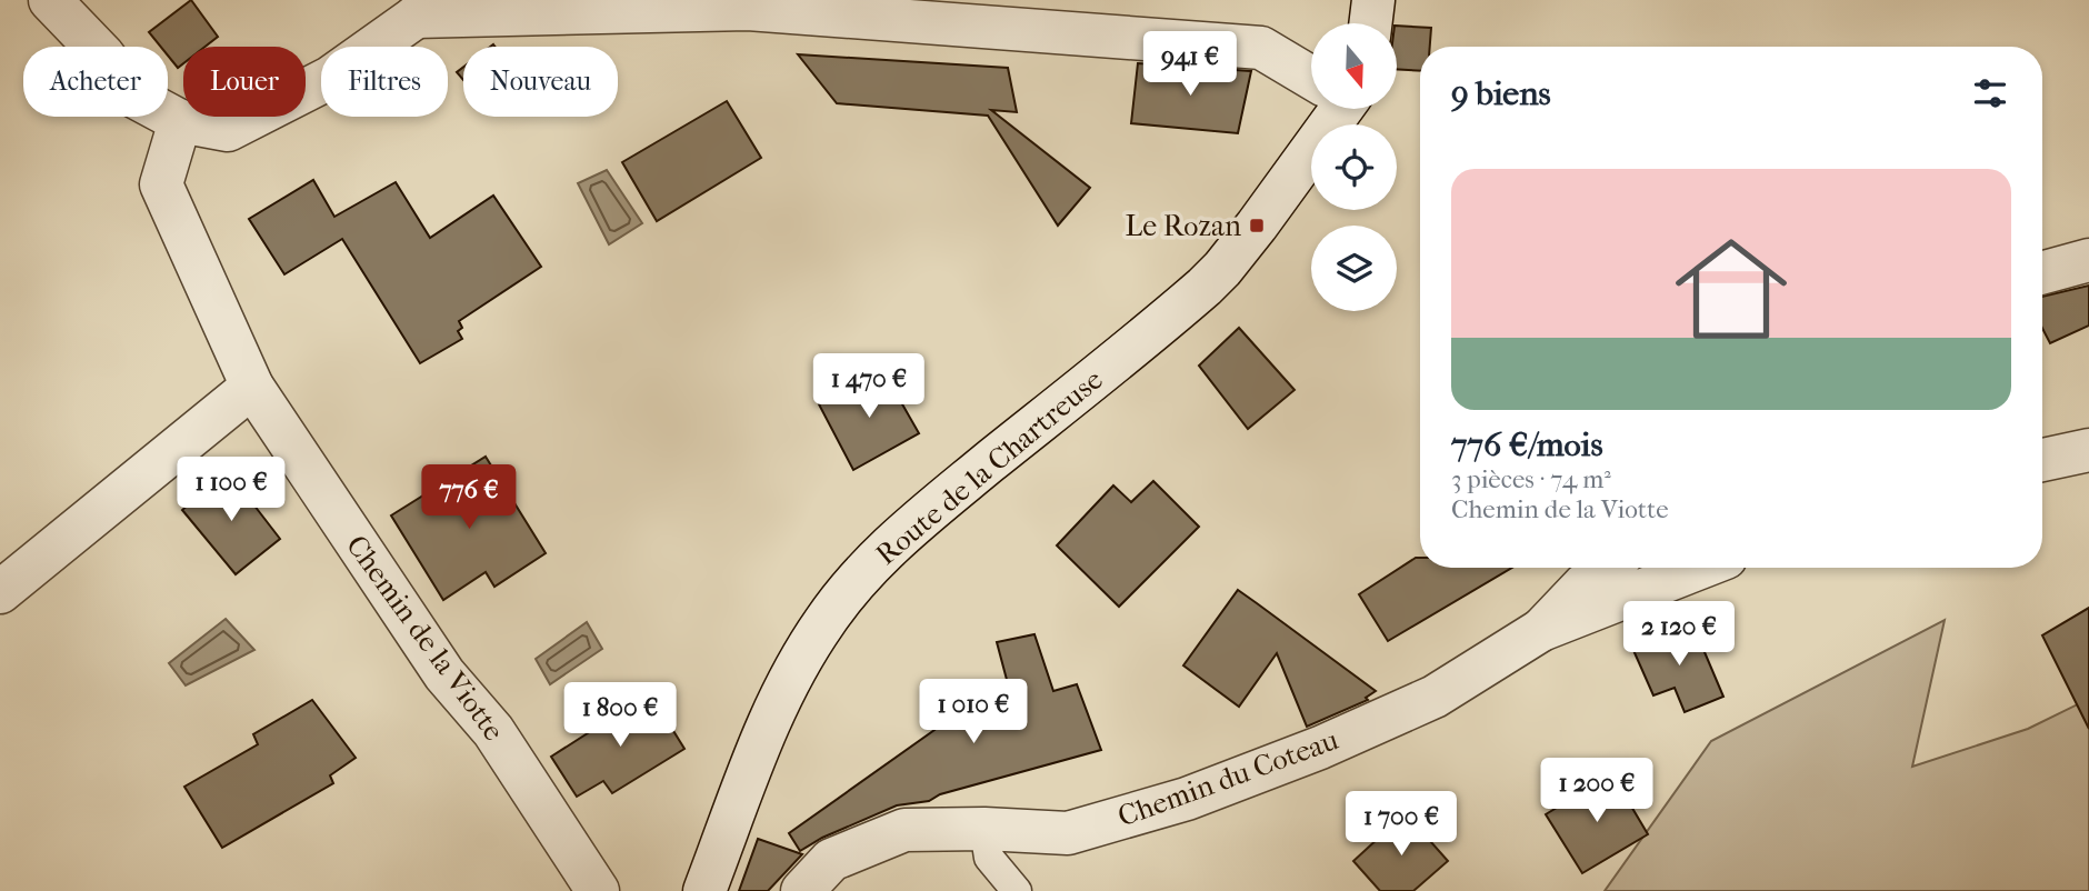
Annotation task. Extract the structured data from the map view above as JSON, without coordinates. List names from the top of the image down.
{
  "streets": {
    "street": ["Route de la Chartreuse", "Chemin de la Viotte", "Chemin du Coteau"]
  },
  "places": {
    "transit": ["Le Rozan"]
  },
  "north": "bottom",
  "page": {
    "price": [
      "941 €",
      "1 470 €",
      "1 100 €",
      "776 €",
      "2 120 €",
      "1 010 €",
      "1 800 €",
      "1 200 €",
      "1 700 €"
    ],
    "chip": [
      "Acheter",
      "Louer",
      "Filtres",
      "Nouveau"
    ],
    "heading": "9 biens",
    "list": [
      {
        "name": "776 €/mois",
        "note": "3 pièces · 74 m² · Chemin de la Viotte"
      }
    ]
  }
}
